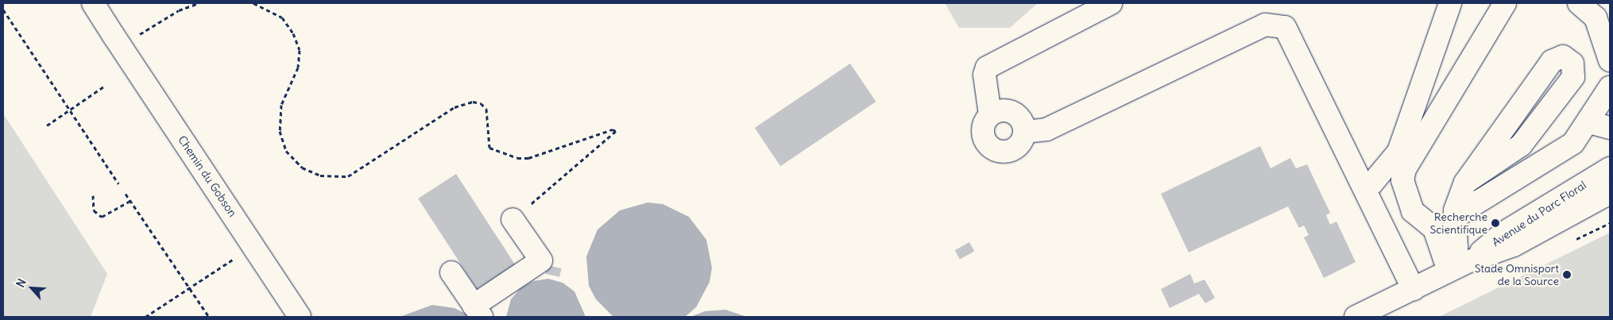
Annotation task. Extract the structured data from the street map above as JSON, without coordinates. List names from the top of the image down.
{
  "streets": {
    "main road": ["Chemin du Gobson", "Avenue du Parc Floral"]
  },
  "places": ["Recherche Scientifique", "Stade Omnisport de la Source"],
  "north": "top left"
}
